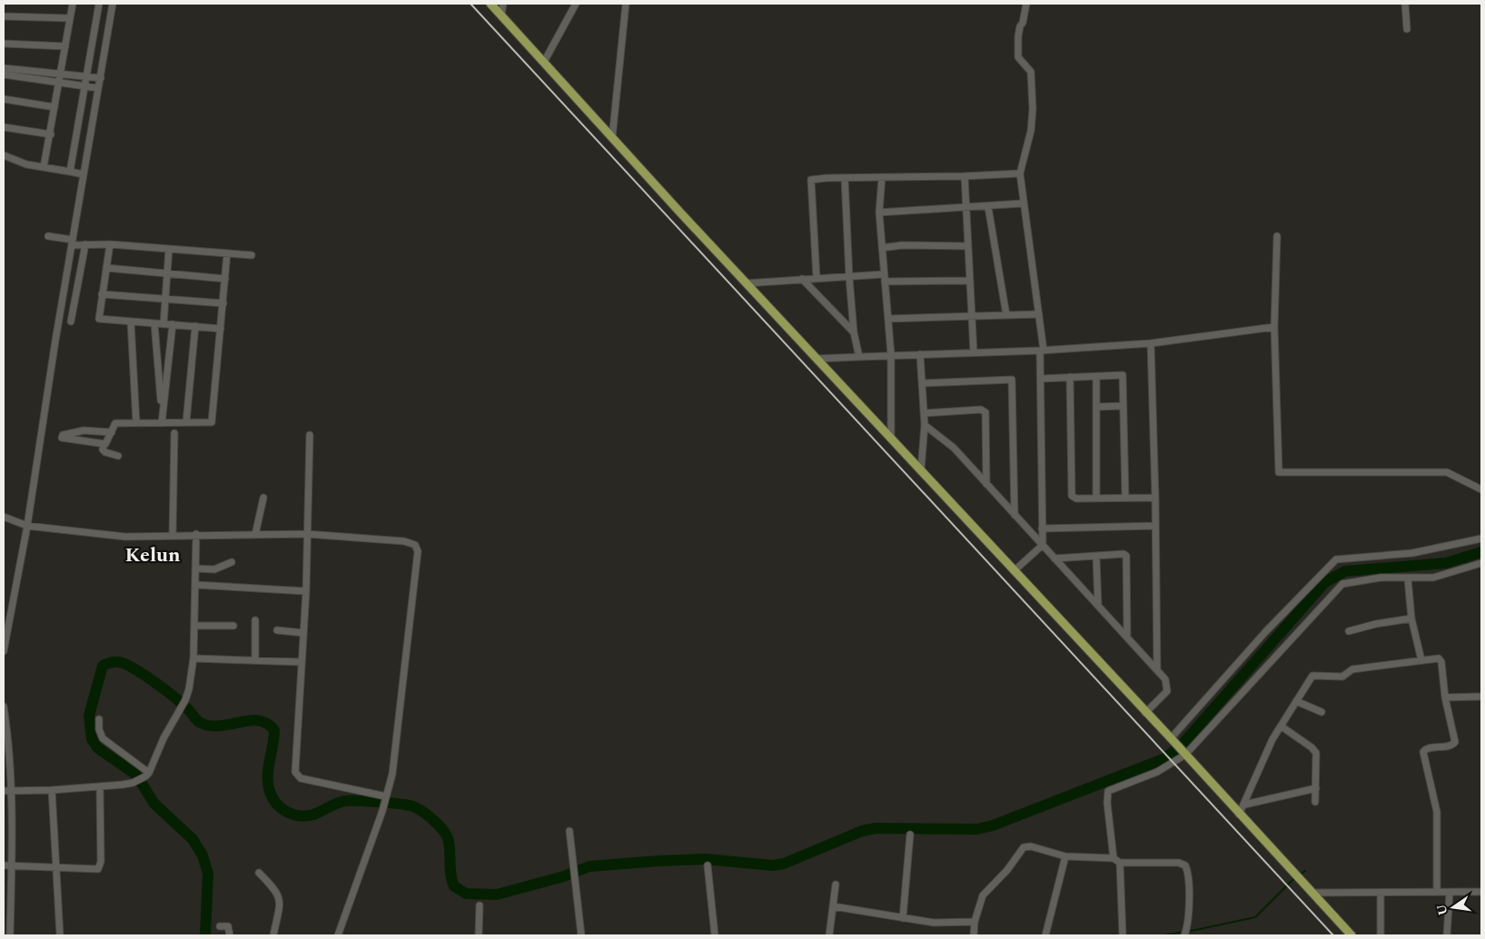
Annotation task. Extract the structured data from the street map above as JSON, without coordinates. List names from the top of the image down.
{
  "districts": ["Kelun"],
  "north": "left"
}
